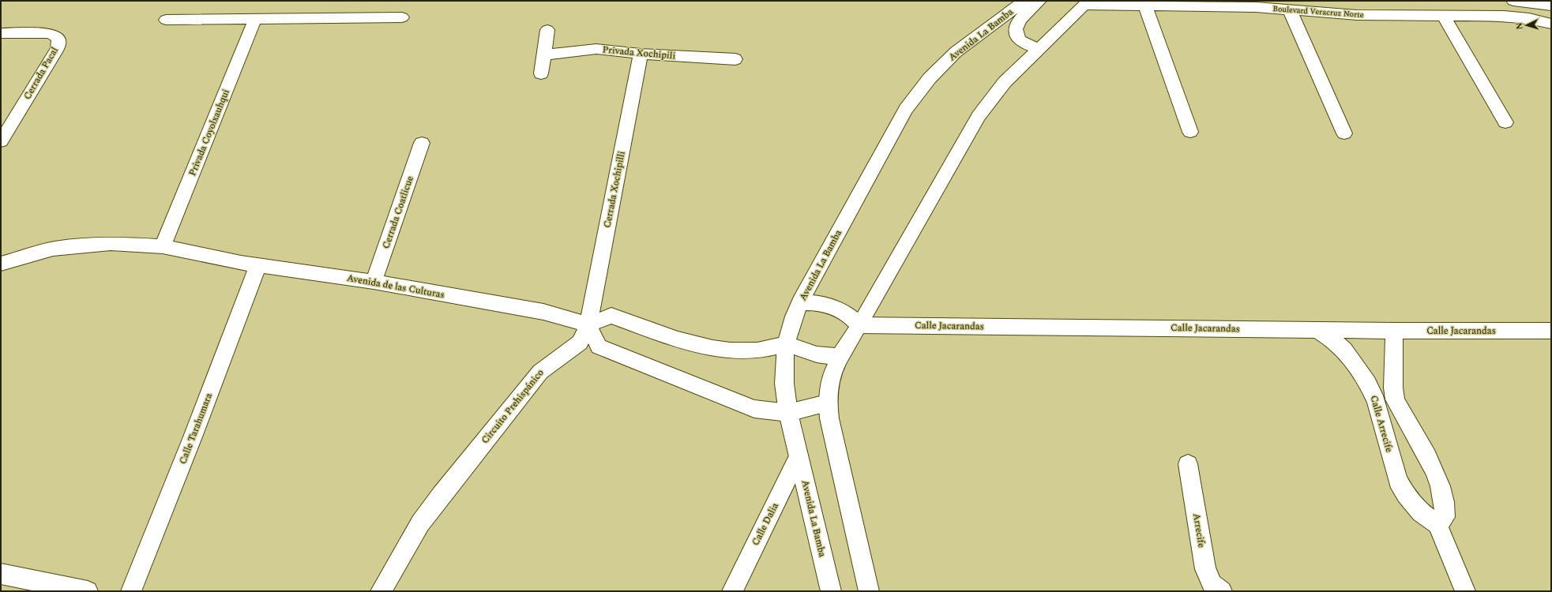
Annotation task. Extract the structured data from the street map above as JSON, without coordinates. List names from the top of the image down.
{
  "streets": {
    "street": [
      "Boulevard Veracruz Norte",
      "Avenida La Bamba",
      "Privada Xochipili",
      "Cerrada Pacal",
      "Privada Coyolxauhqui",
      "Cerrada Xochipilli",
      "Cerrada Coatlicue",
      "Avenida de las Culturas",
      "Calle Jacarandas",
      "Circuito Prehispánico",
      "Calle Arrecife",
      "Calle Tarahumara",
      "Calle Dalia",
      "Arrecife"
    ]
  },
  "crossings": [
    ["Avenida La Bamba", "Calle Dalia"],
    ["Privada Xochipili", "Cerrada Xochipilli"],
    ["Privada Coyolxauhqui", "Avenida de las Culturas"],
    ["Cerrada Xochipilli", "Avenida de las Culturas"],
    ["Cerrada Xochipilli", "Circuito Prehispánico"],
    ["Cerrada Coatlicue", "Avenida de las Culturas"],
    ["Avenida de las Culturas", "Circuito Prehispánico"],
    ["Avenida de las Culturas", "Calle Tarahumara"],
    ["Calle Jacarandas", "Calle Arrecife"]
  ],
  "north": "left"
}
